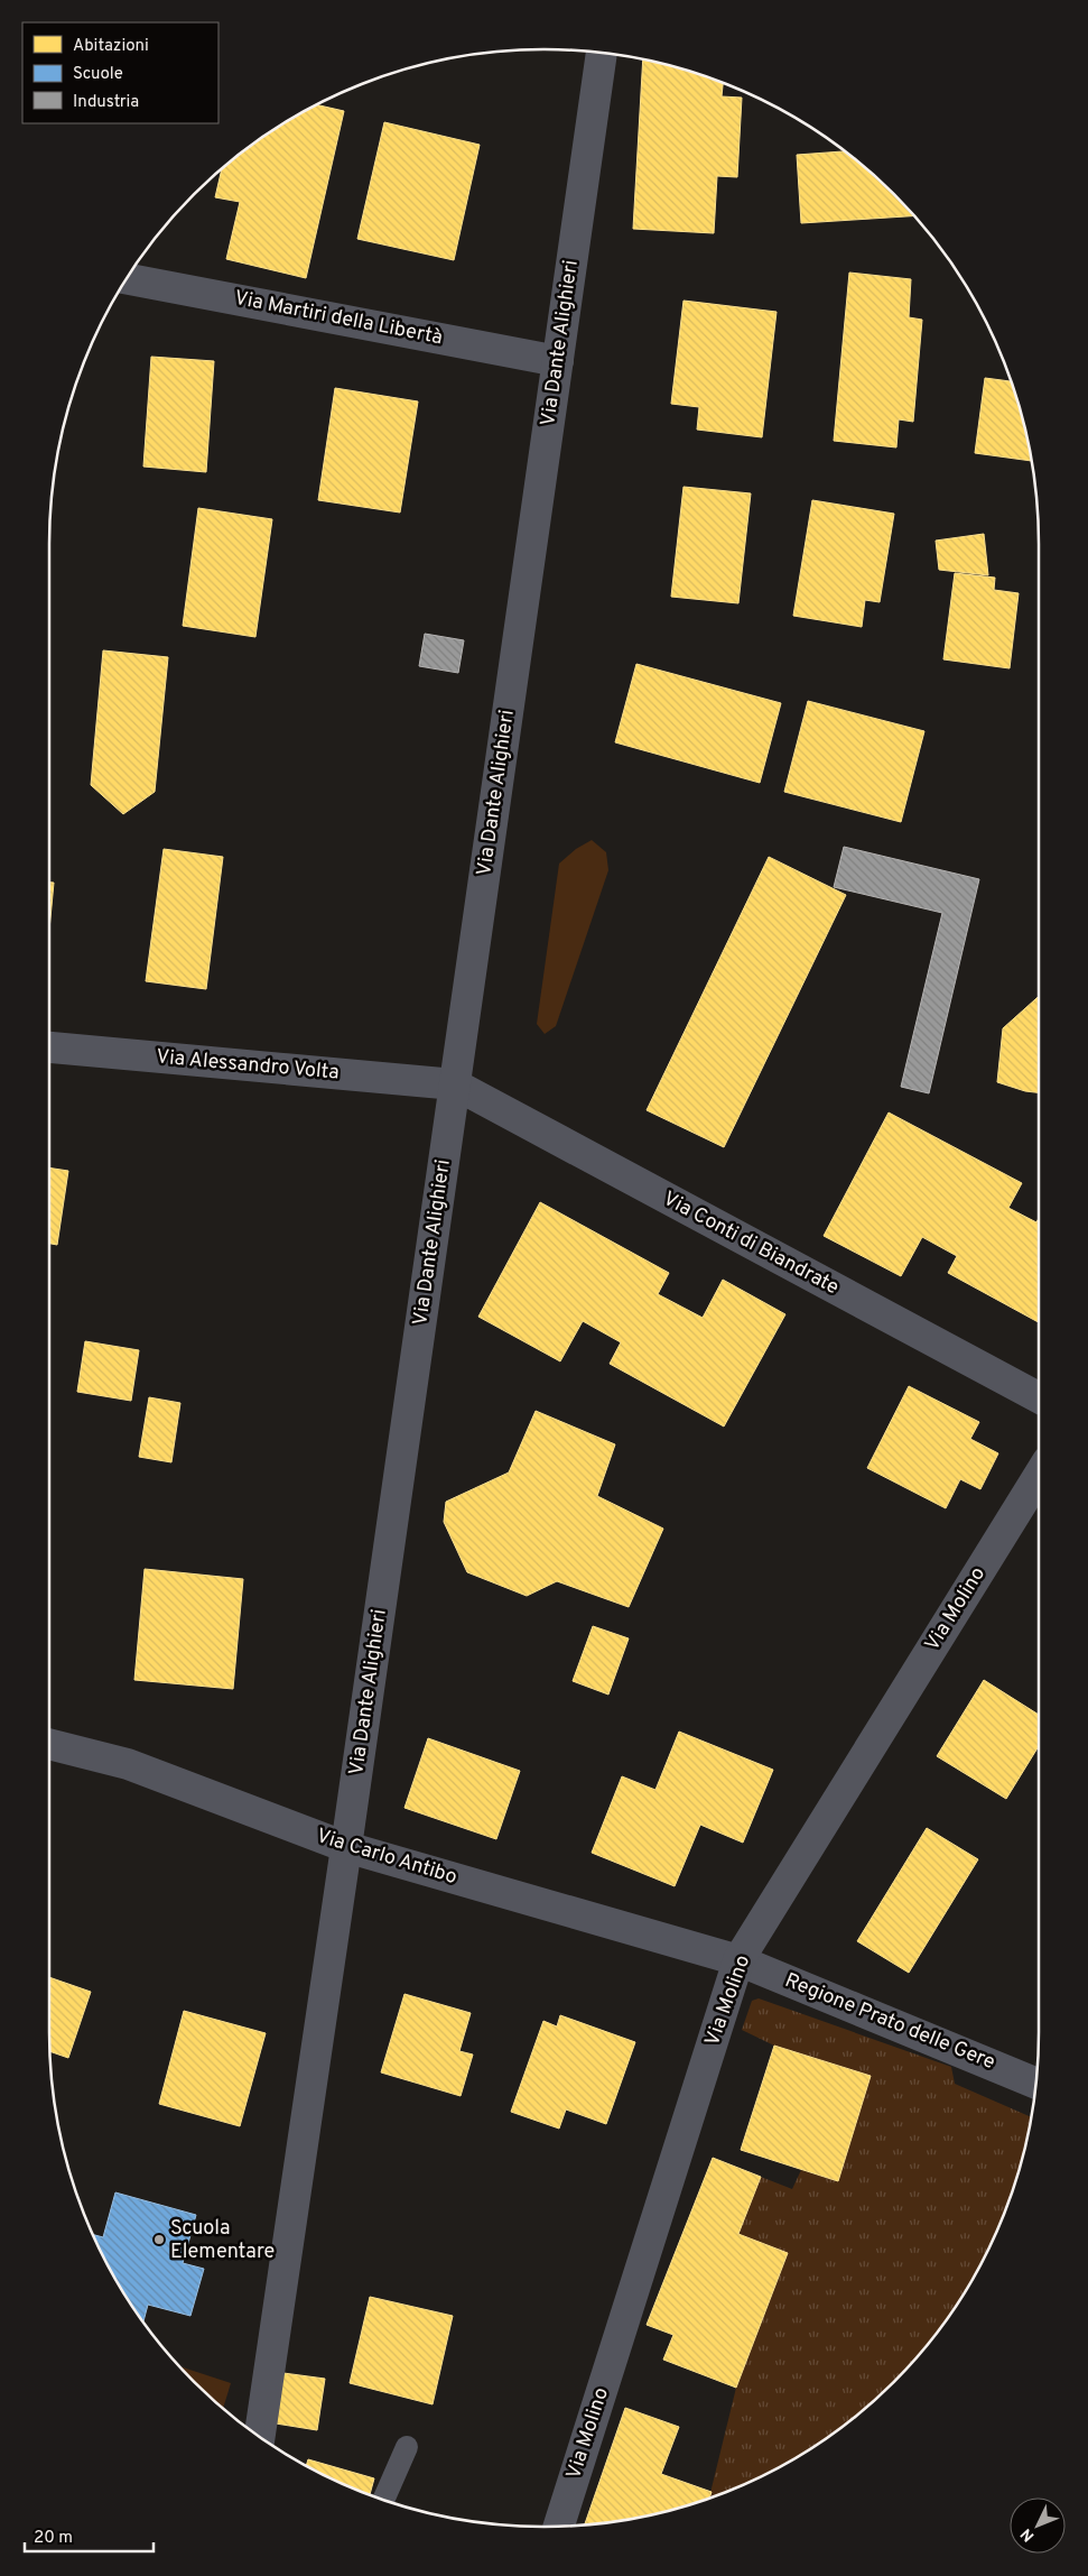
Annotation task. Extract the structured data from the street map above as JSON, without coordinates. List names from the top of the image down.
{
  "streets": {
    "street": [
      "Via Martiri della Libertà",
      "Via Dante Alighieri",
      "Via Alessandro Volta",
      "Via Conti di Biandrate",
      "Via Molino",
      "Via Carlo Antibo",
      "Regione Prato delle Gere"
    ]
  },
  "crossings": [
    ["Via Martiri della Libertà", "Via Dante Alighieri"],
    ["Via Dante Alighieri", "Via Alessandro Volta"],
    ["Via Dante Alighieri", "Via Conti di Biandrate"],
    ["Via Dante Alighieri", "Via Carlo Antibo"],
    ["Via Alessandro Volta", "Via Conti di Biandrate"],
    ["Via Molino", "Via Carlo Antibo"],
    ["Via Molino", "Regione Prato delle Gere"],
    ["Via Carlo Antibo", "Regione Prato delle Gere"]
  ],
  "places": ["Scuola Elementare"],
  "legend": ["Abitazioni", "Scuole", "Industria"],
  "scale_bar": "20 m",
  "north": "bottom left"
}
